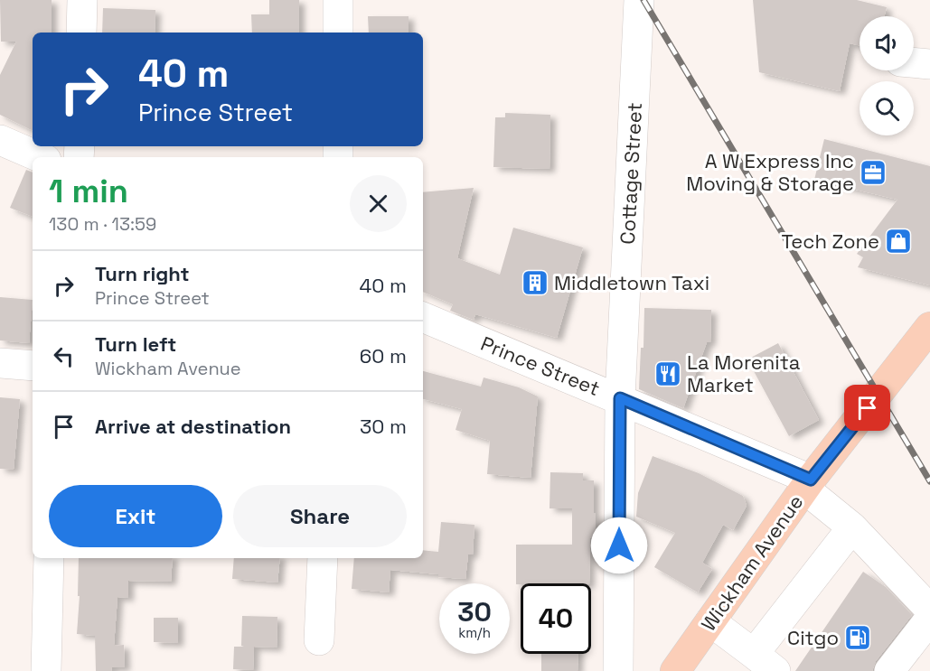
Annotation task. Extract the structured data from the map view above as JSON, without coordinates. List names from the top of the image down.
{
  "streets": {
    "main road": ["Wickham Avenue"],
    "street": ["Cottage Street", "Prince Street"]
  },
  "crossings": [
    ["Cottage Street", "Prince Street"],
    ["Prince Street", "Wickham Avenue"]
  ],
  "places": {
    "office": ["A W Express Inc Moving & Storage"],
    "shop": ["Tech Zone"],
    "building": ["Middletown Taxi"],
    "restaurant": ["La Morenita Market"],
    "fuel station": ["Citgo"]
  },
  "page": {
    "turn": ["40 m", "Prince Street"],
    "heading": ["1 min", "130 m · 13:59"],
    "list": [
      {
        "name": "Turn right",
        "note": "Prince Street",
        "value": "40 m"
      },
      {
        "name": "Turn left",
        "note": "Wickham Avenue",
        "value": "60 m"
      },
      {
        "name": "Arrive at destination",
        "value": "30 m"
      }
    ],
    "buttons": ["Exit", "Share"],
    "speed": "30 km/h",
    "limit": "40"
  }
}
